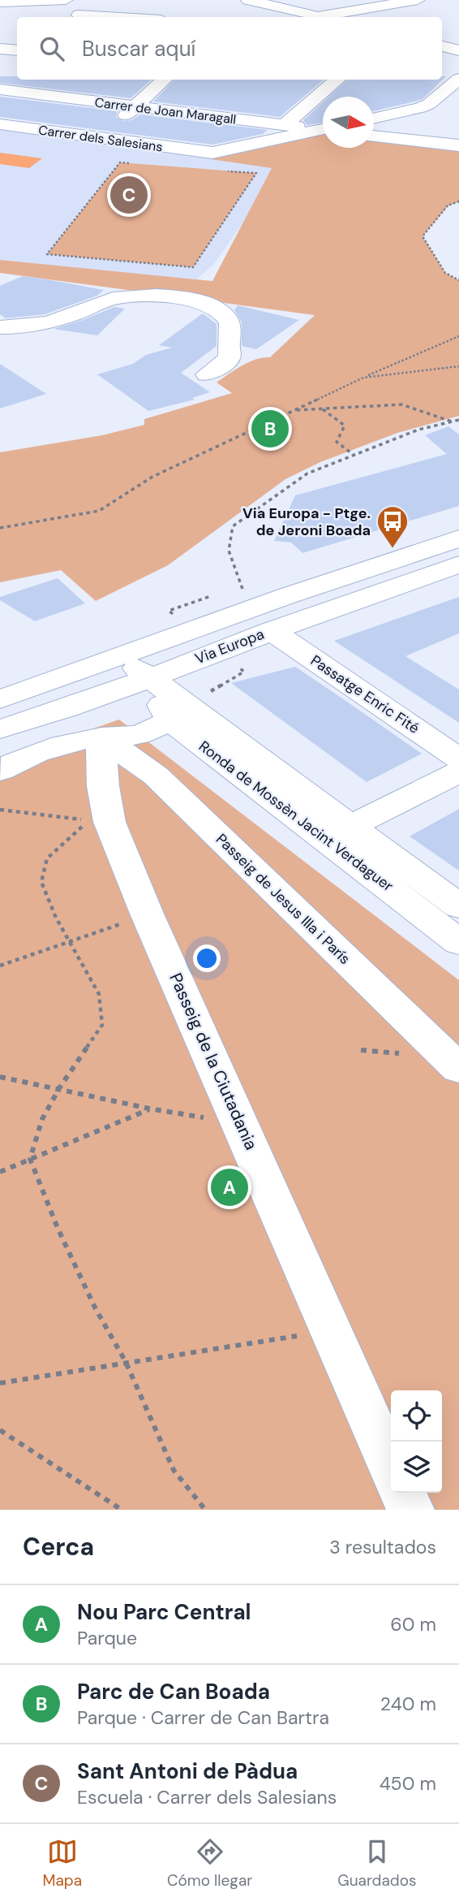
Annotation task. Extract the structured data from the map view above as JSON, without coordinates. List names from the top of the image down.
{
  "streets": {
    "street": [
      "Carrer de Joan Maragall",
      "Carrer dels Salesians",
      "Via Europa",
      "Passatge Enric Fité",
      "Ronda de Mossèn Jacint Verdaguer",
      "Passeig de Jesus Illa i París",
      "Passeig de la Ciutadania"
    ]
  },
  "crossings": [
    ["Via Europa", "Passatge Enric Fité"],
    ["Via Europa", "Ronda de Mossèn Jacint Verdaguer"],
    ["Passeig de Jesus Illa i París", "Passeig de la Ciutadania"]
  ],
  "places": {
    "bus stop": ["Via Europa - Ptge. de Jeroni Boada"]
  },
  "north": "right",
  "page": {
    "search": "Buscar aquí",
    "pins": ["C", "B", "A"],
    "heading": ["Cerca", "3 resultados"],
    "list": [
      {
        "mark": "A",
        "name": "Nou Parc Central",
        "note": "Parque",
        "value": "60 m"
      },
      {
        "mark": "B",
        "name": "Parc de Can Boada",
        "note": "Parque · Carrer de Can Bartra",
        "value": "240 m"
      },
      {
        "mark": "C",
        "name": "Sant Antoni de Pàdua",
        "note": "Escuela · Carrer dels Salesians",
        "value": "450 m"
      }
    ],
    "nav": ["Mapa", "Cómo llegar", "Guardados"]
  }
}
